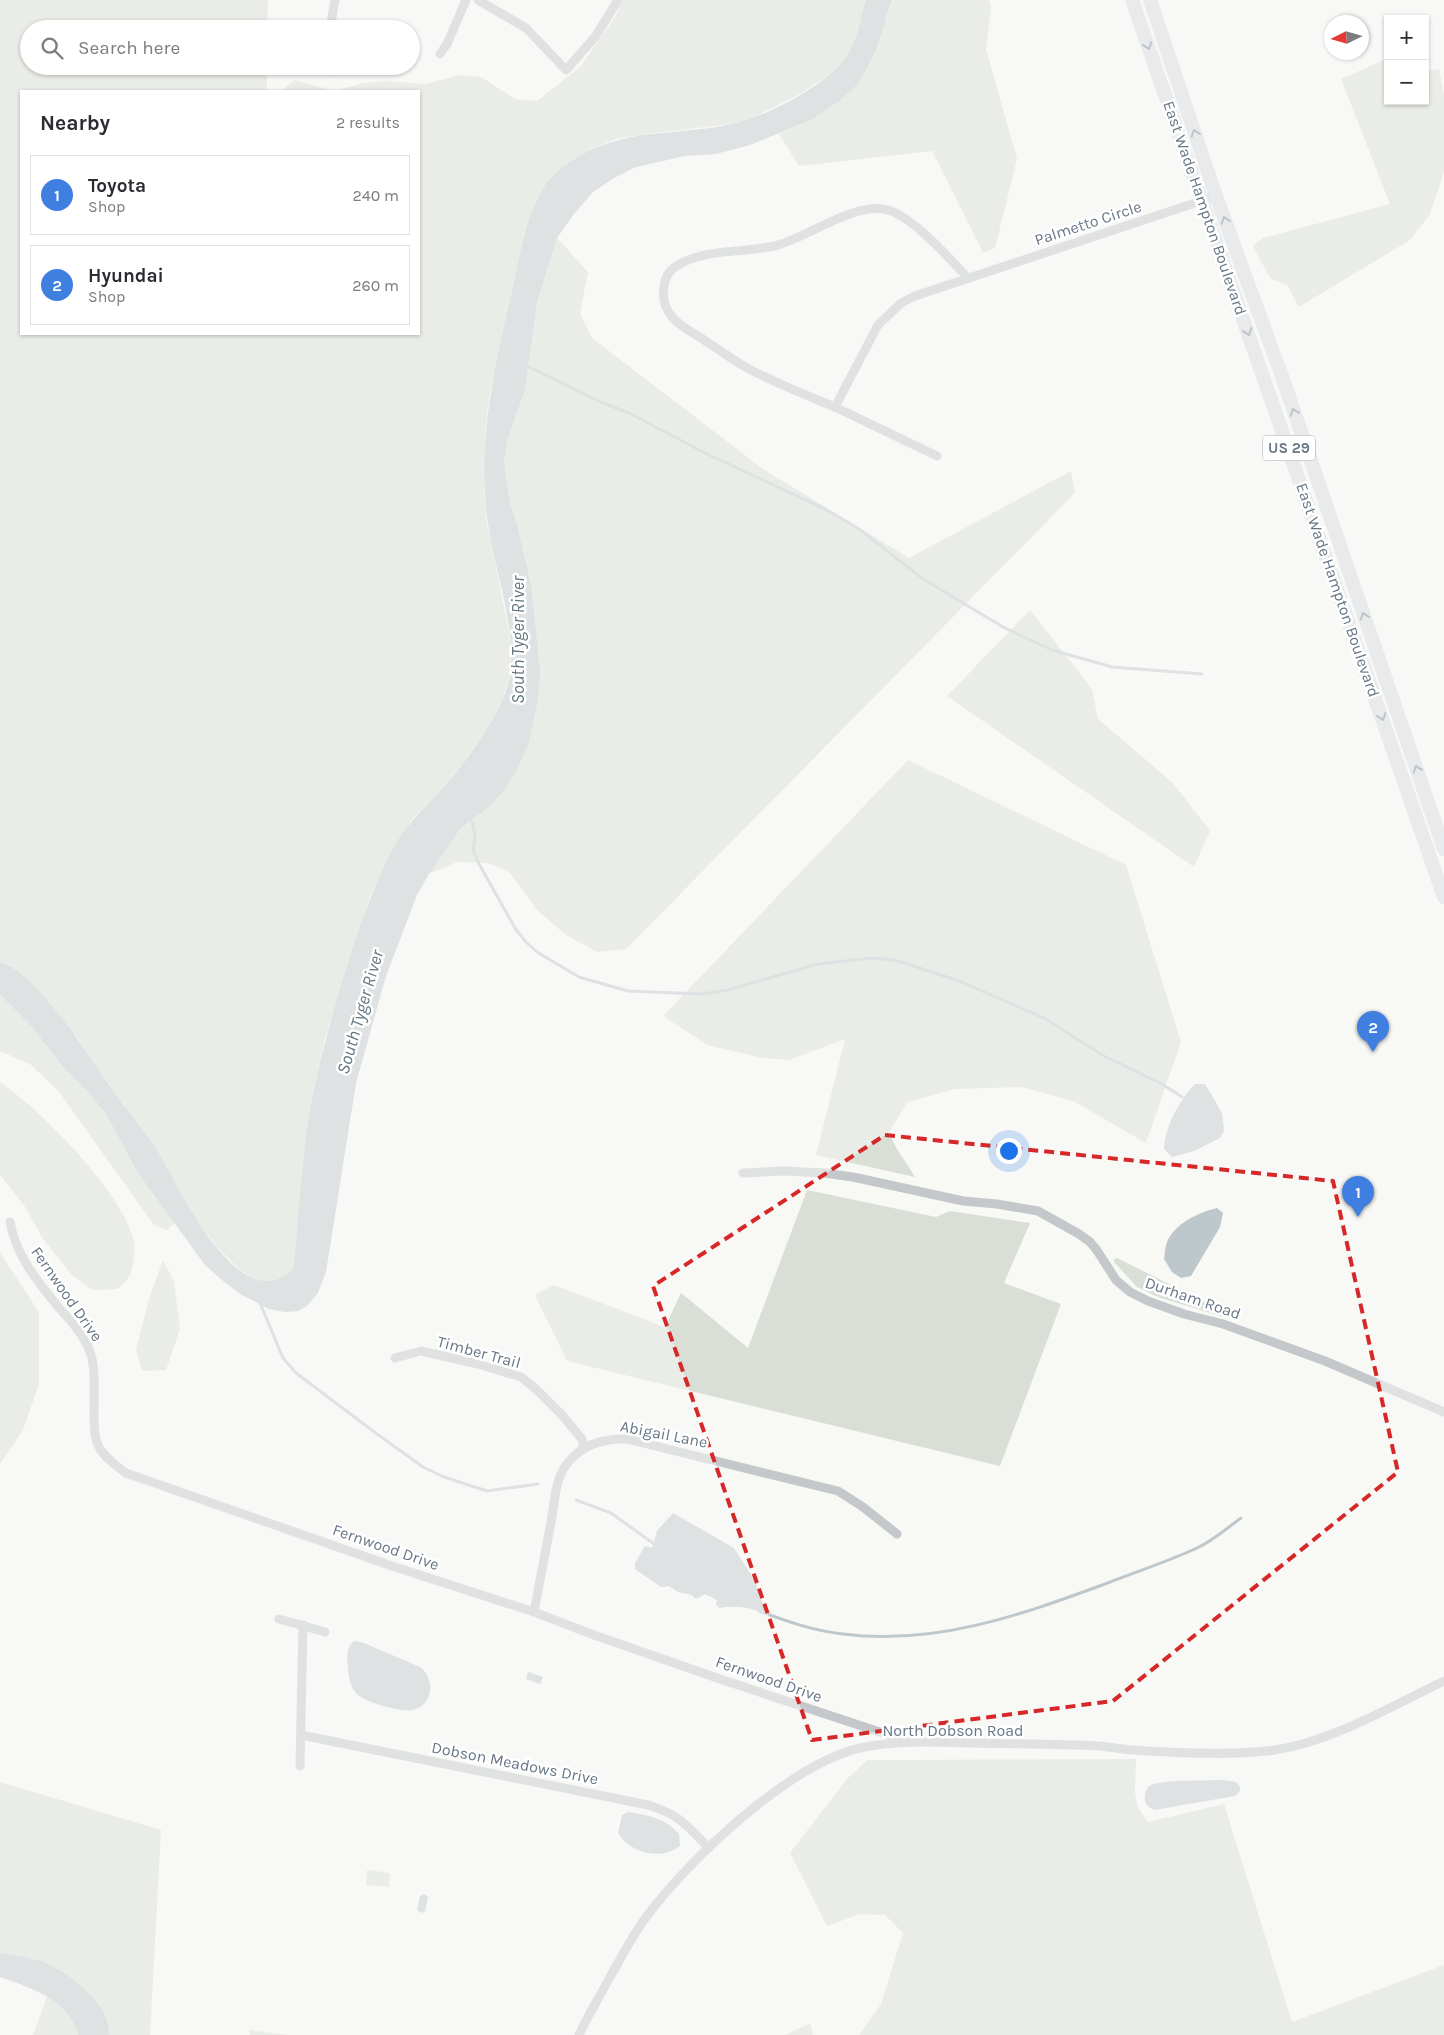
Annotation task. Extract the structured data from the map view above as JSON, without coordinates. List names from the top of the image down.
{
  "streets": {
    "main road": ["East Wade Hampton Boulevard", "US 29"],
    "street": [
      "Palmetto Circle",
      "Fernwood Drive",
      "Durham Road",
      "Timber Trail",
      "Abigail Lane",
      "North Dobson Road",
      "Dobson Meadows Drive"
    ]
  },
  "crossings": [
    ["East Wade Hampton Boulevard", "Palmetto Circle"],
    ["Fernwood Drive", "Abigail Lane"],
    ["Fernwood Drive", "North Dobson Road"],
    ["Timber Trail", "Abigail Lane"],
    ["North Dobson Road", "Dobson Meadows Drive"]
  ],
  "water": ["South Tyger River"],
  "north": "left",
  "page": {
    "map_buttons": ["+", "−"],
    "search": "Search here",
    "heading": ["Nearby", "2 results"],
    "list": [
      {
        "mark": "1",
        "name": "Toyota",
        "note": "Shop",
        "value": "240 m"
      },
      {
        "mark": "2",
        "name": "Hyundai",
        "note": "Shop",
        "value": "260 m"
      }
    ],
    "pins": ["2", "1"]
  }
}
